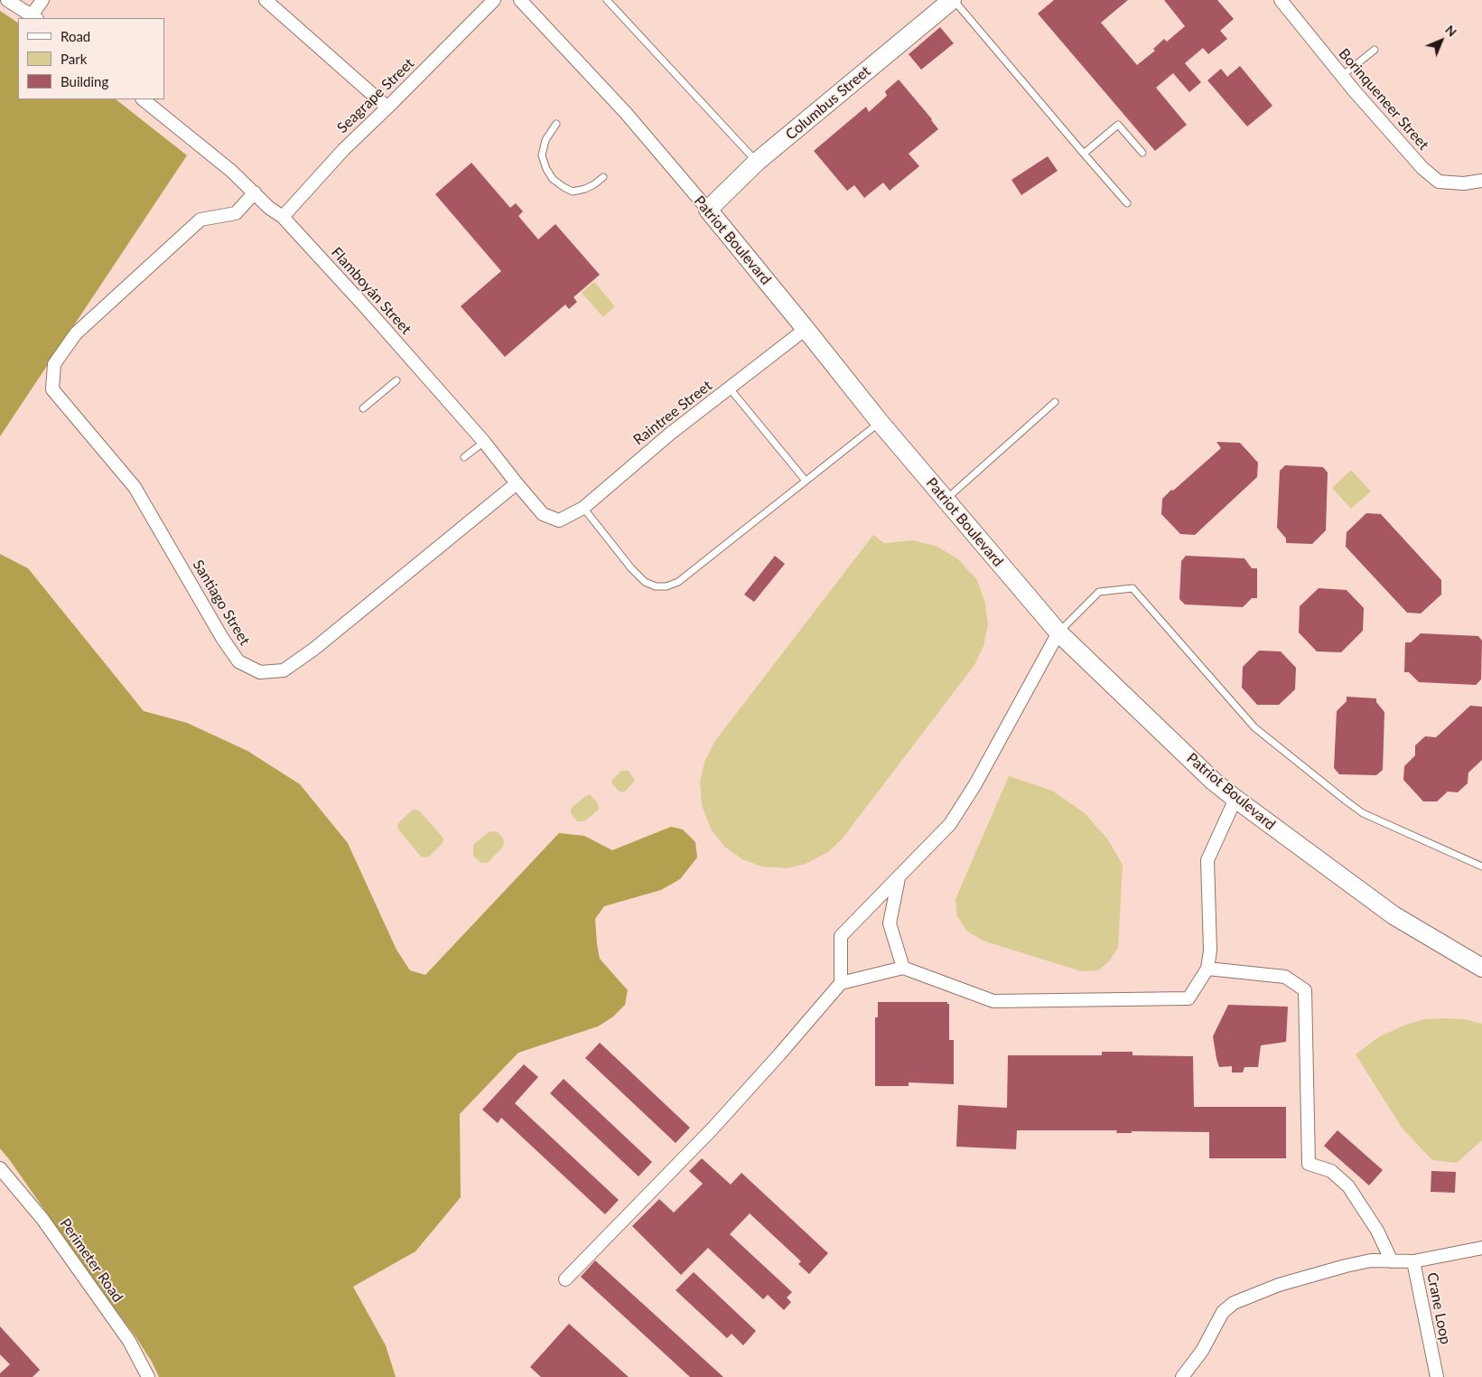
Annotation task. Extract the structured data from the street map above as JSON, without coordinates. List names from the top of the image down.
{
  "streets": {
    "street": [
      "Seagrape Street",
      "Borinqueneer Street",
      "Columbus Street",
      "Patriot Boulevard",
      "Flamboyán Street",
      "Raintree Street",
      "Santiago Street",
      "Perimeter Road",
      "Crane Loop"
    ]
  },
  "crossings": [
    ["Seagrape Street", "Flamboyán Street"],
    ["Columbus Street", "Patriot Boulevard"],
    ["Patriot Boulevard", "Raintree Street"],
    ["Flamboyán Street", "Raintree Street"],
    ["Flamboyán Street", "Santiago Street"]
  ],
  "legend": ["Road", "Park", "Building"],
  "north": "top right"
}
